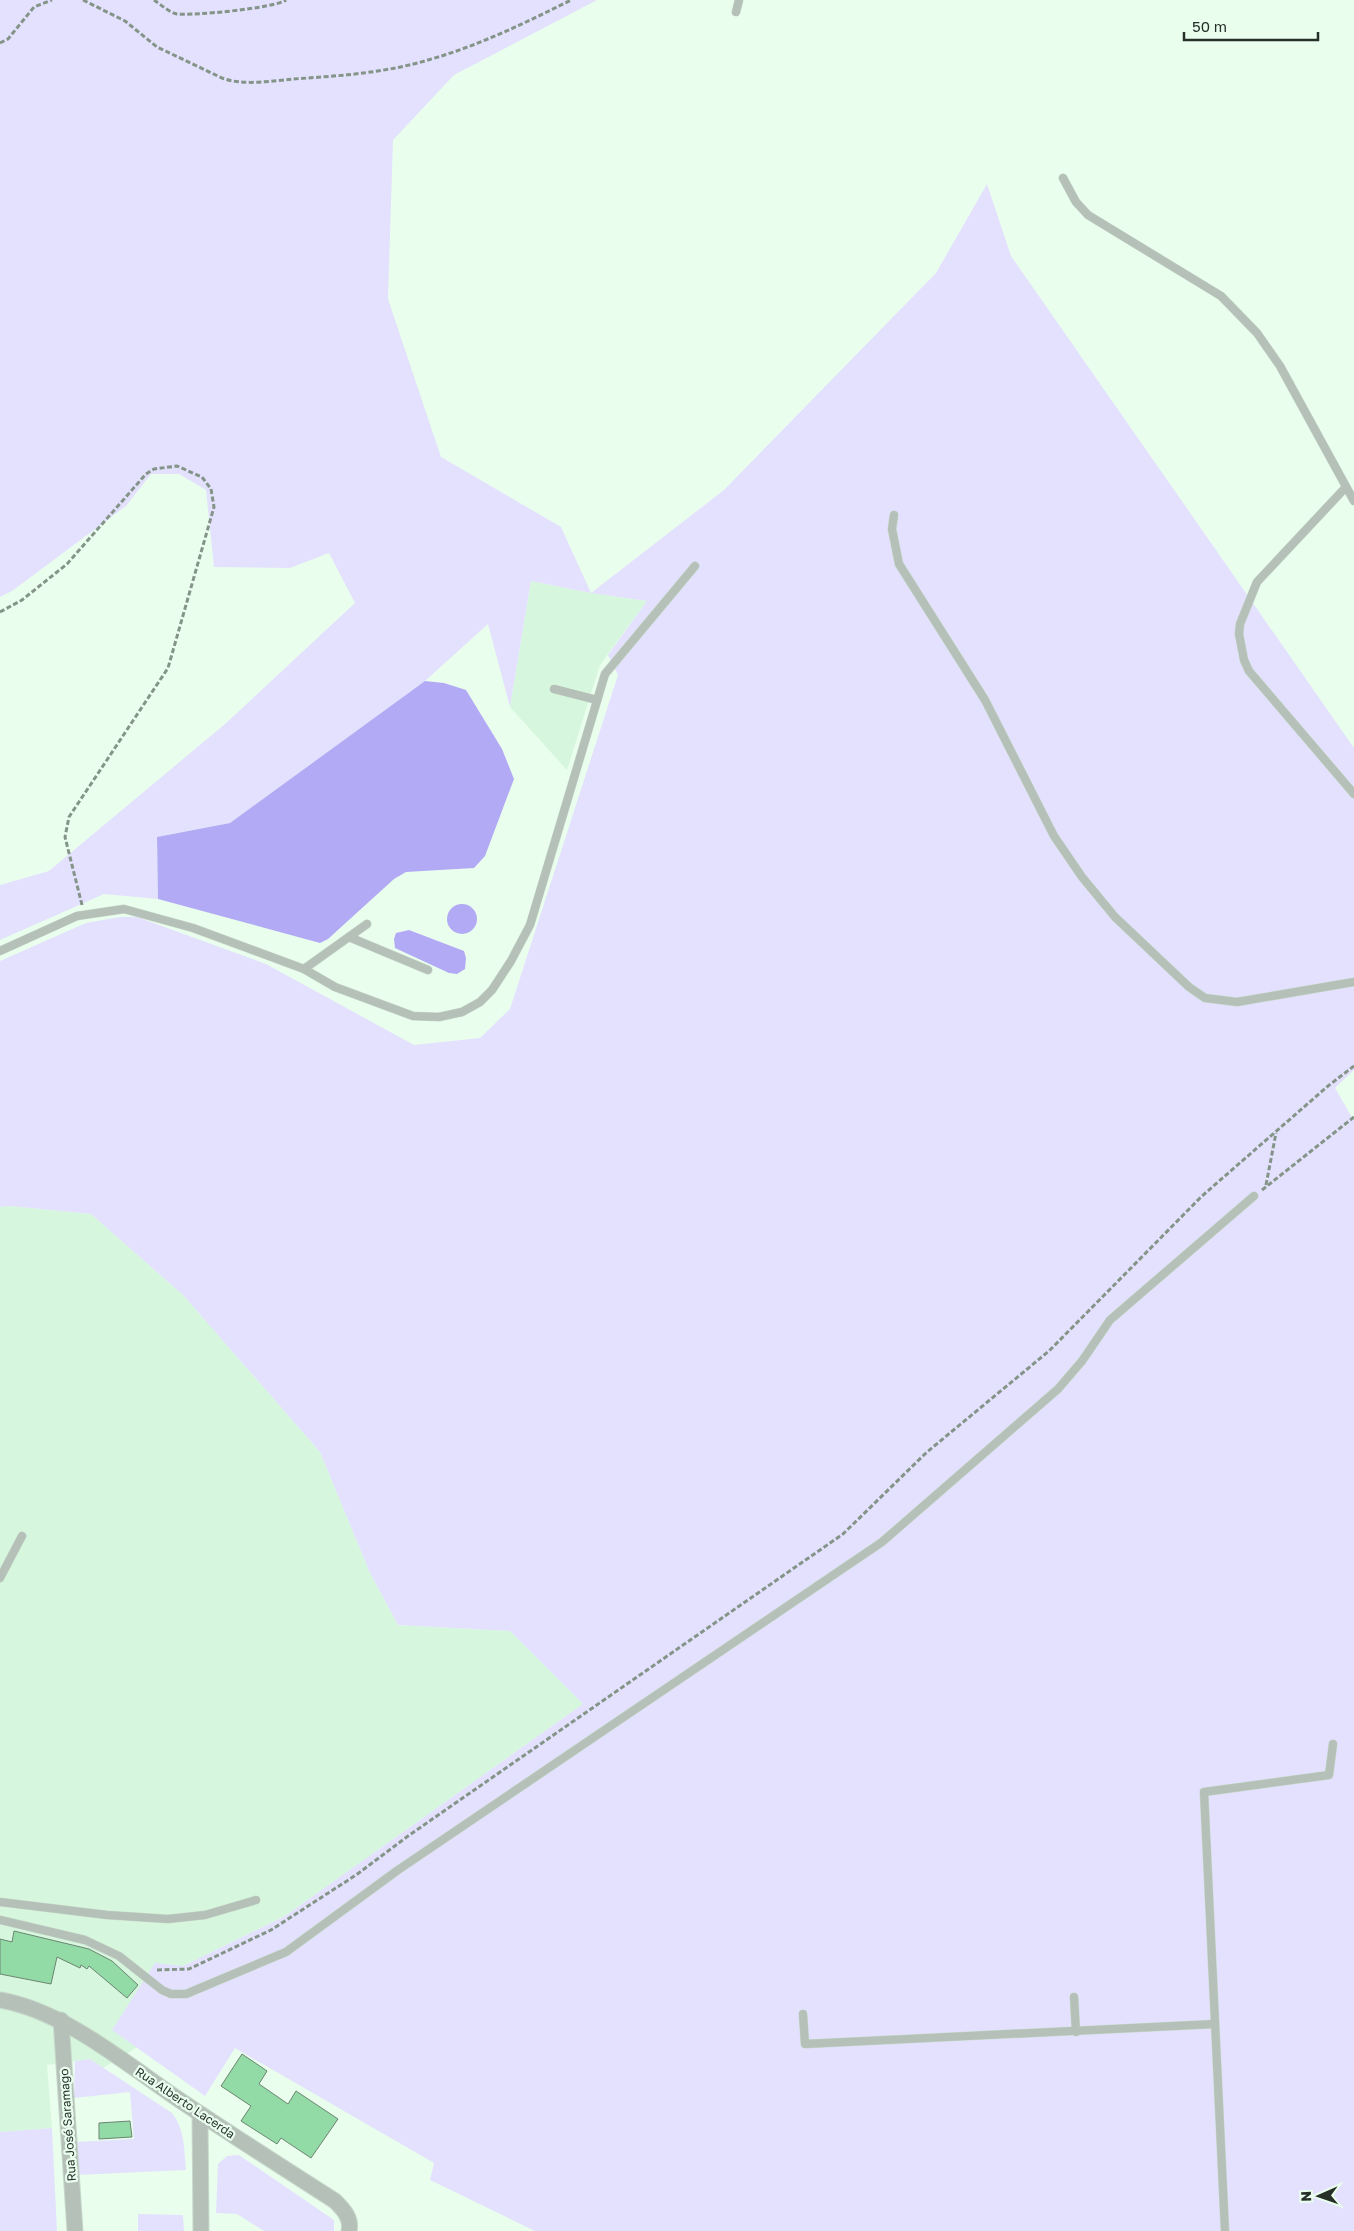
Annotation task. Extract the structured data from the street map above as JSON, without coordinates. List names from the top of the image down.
{
  "streets": {
    "street": ["Rua Alberto Lacerda", "Rua José Saramago"]
  },
  "crossings": [
    ["Rua Alberto Lacerda", "Rua José Saramago"]
  ],
  "scale_bar": "50 m",
  "north": "left"
}
